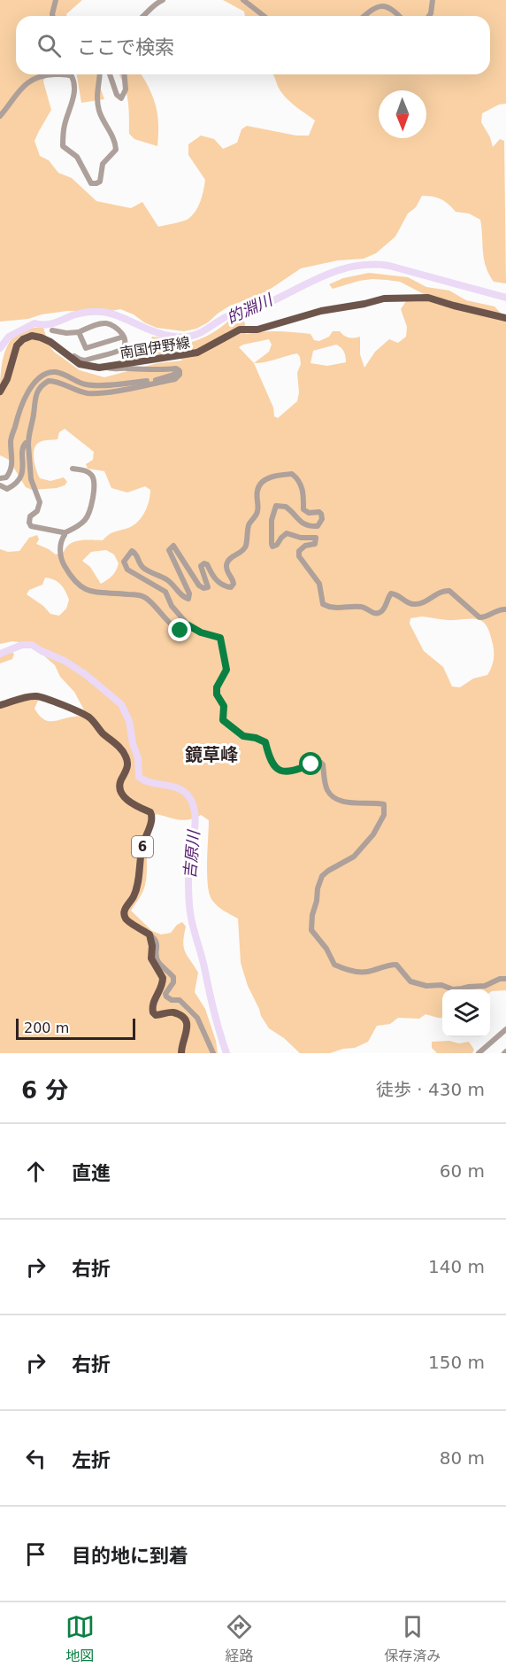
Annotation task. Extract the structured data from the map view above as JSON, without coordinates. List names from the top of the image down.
{
  "streets": {
    "main road": ["南国伊野線", "6"]
  },
  "districts": ["鏡草峰"],
  "water": ["的淵川", "吉原川"],
  "scale_bar": "200 m",
  "north": "bottom",
  "page": {
    "search": "ここで検索",
    "scale": "200 m",
    "heading": ["6 分", "徒歩 · 430 m"],
    "list": [
      ["直進", "60 m"],
      ["右折", "140 m"],
      ["右折", "150 m"],
      ["左折", "80 m"],
      "目的地に到着"
    ],
    "nav": ["地図", "経路", "保存済み"]
  }
}
